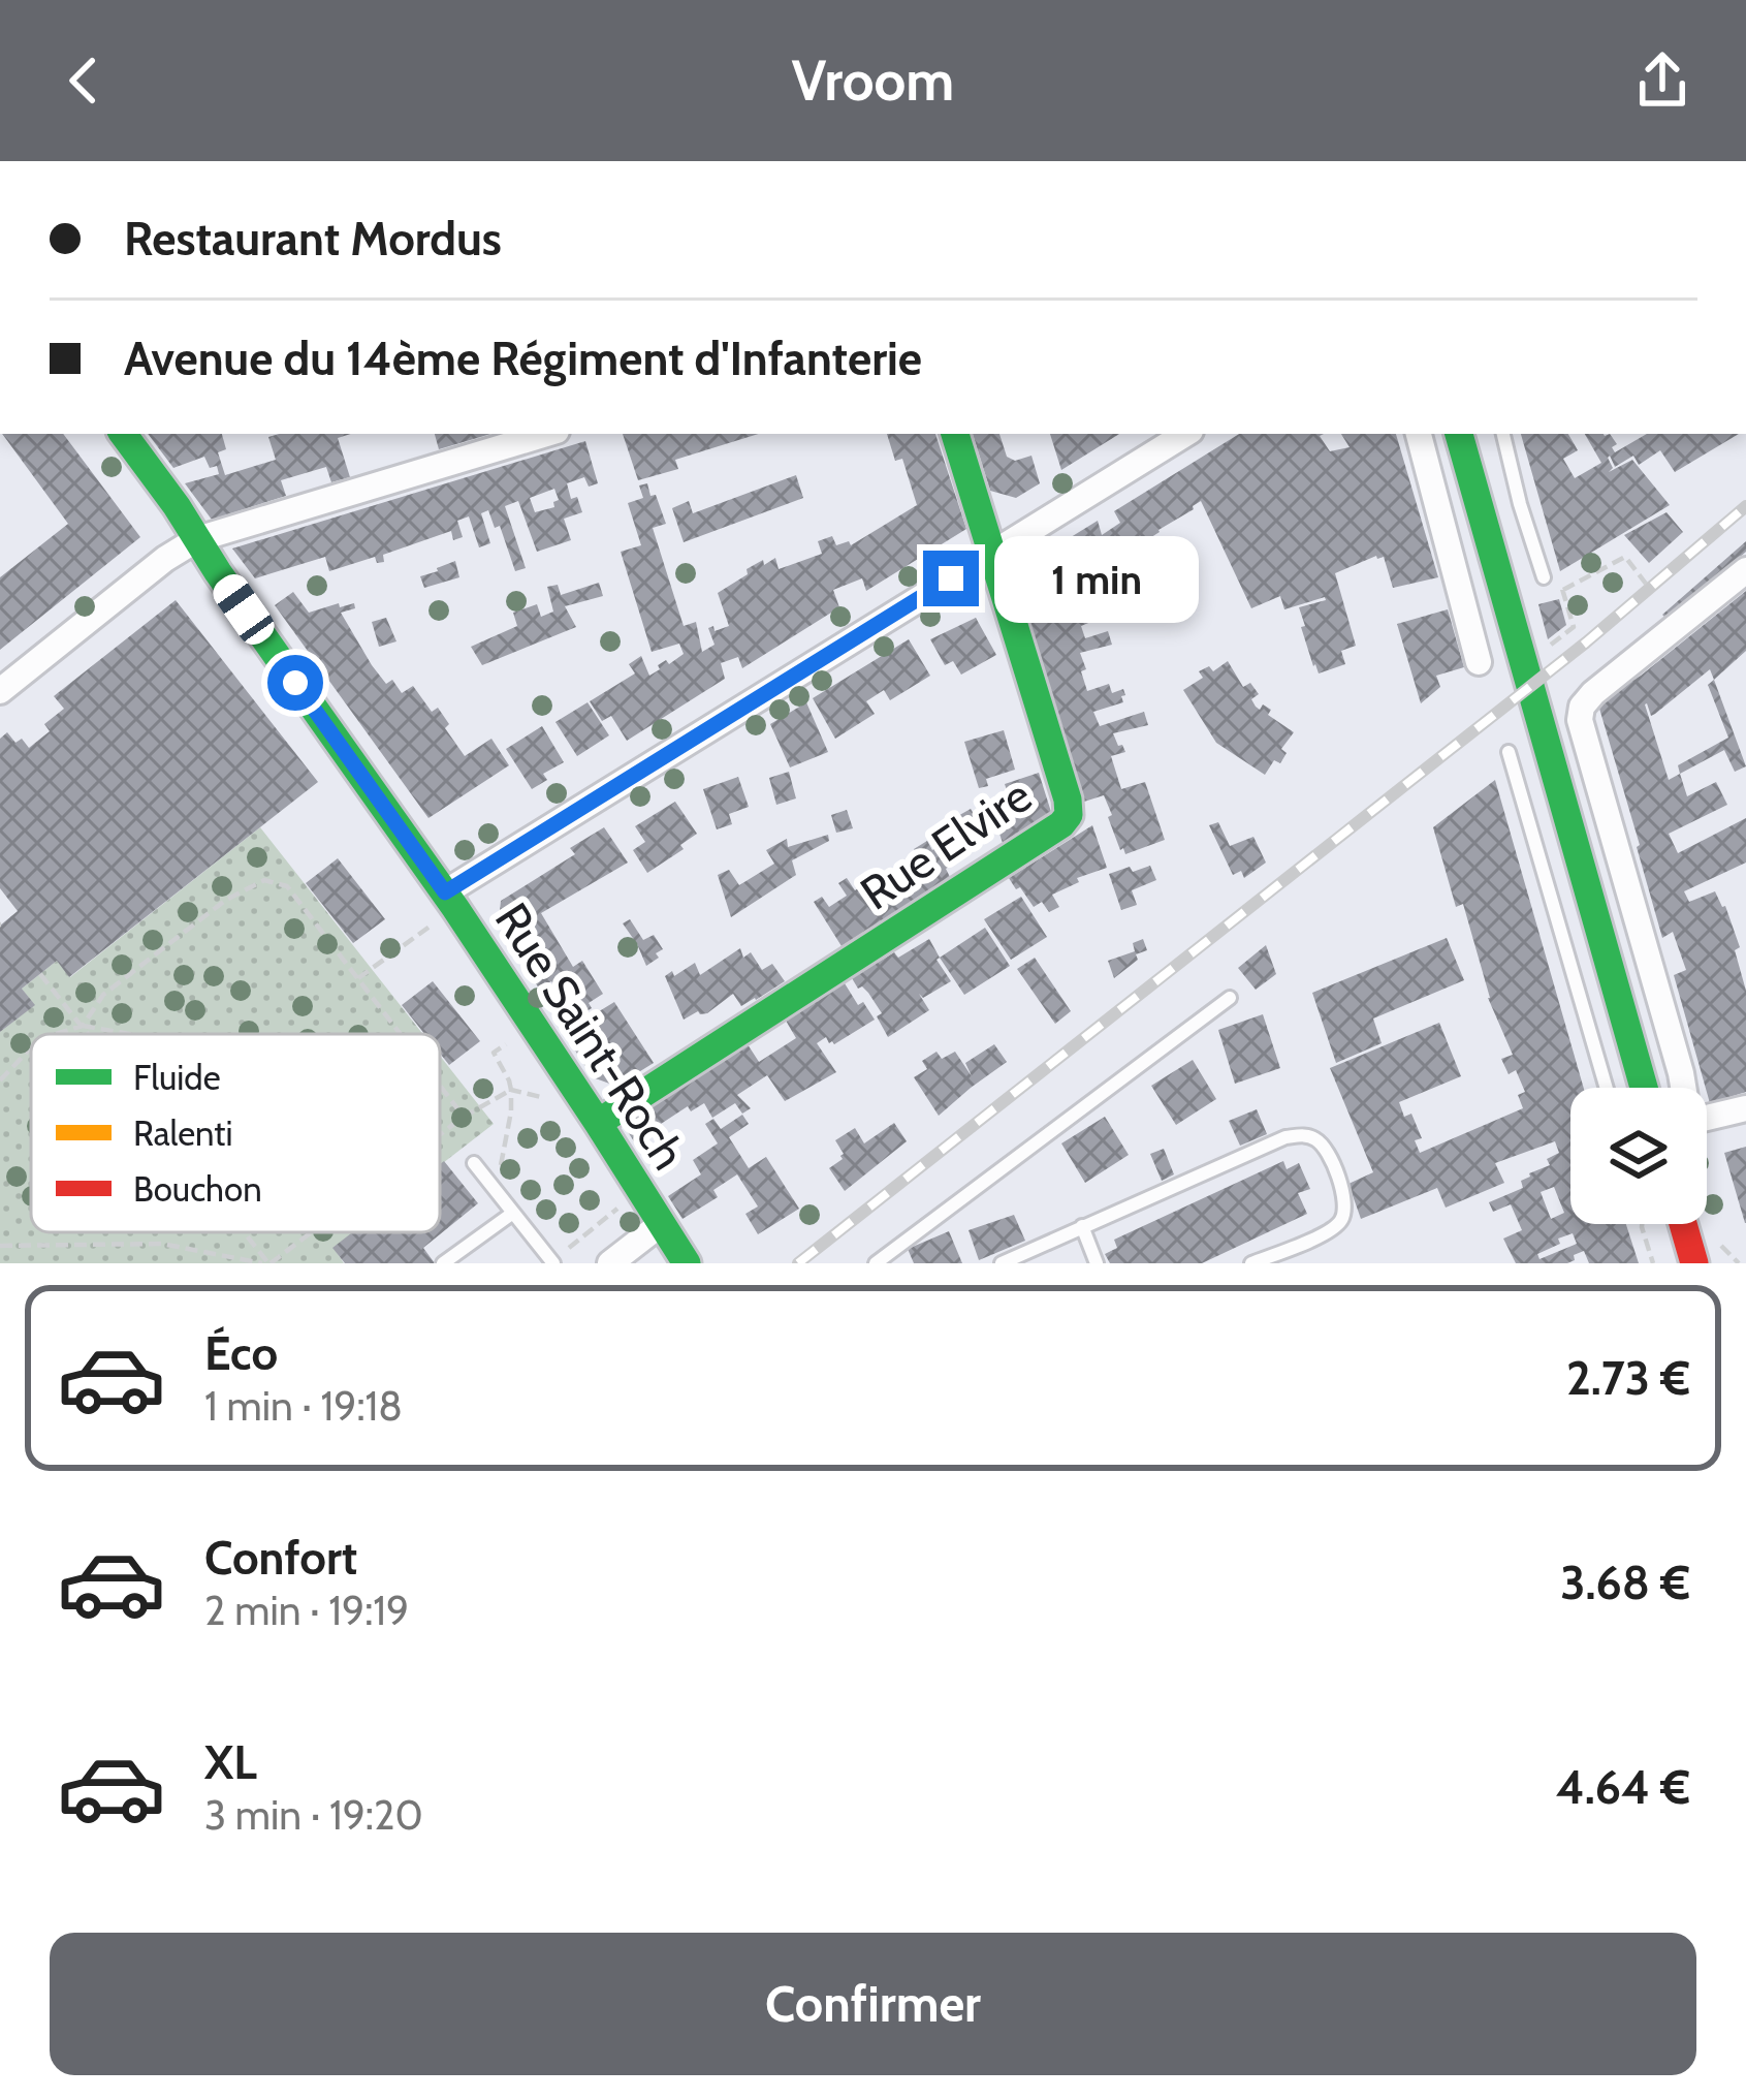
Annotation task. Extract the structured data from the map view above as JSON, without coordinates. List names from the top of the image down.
{
  "streets": {
    "street": ["Rue Elvire", "Rue Saint-Roch"]
  },
  "crossings": [
    ["Rue Elvire", "Rue Saint-Roch"]
  ],
  "legend": ["Fluide", "Ralenti", "Bouchon"],
  "page": {
    "header": "Vroom",
    "banner": ["Restaurant Mordus", "Avenue du 14ème Régiment d'Infanterie"],
    "bubble": "1 min",
    "list": [
      {
        "name": "Éco",
        "note": "1 min · 19:18",
        "value": "2.73 €"
      },
      {
        "name": "Confort",
        "note": "2 min · 19:19",
        "value": "3.68 €"
      },
      {
        "name": "XL",
        "note": "3 min · 19:20",
        "value": "4.64 €"
      }
    ],
    "buttons": "Confirmer"
  }
}
